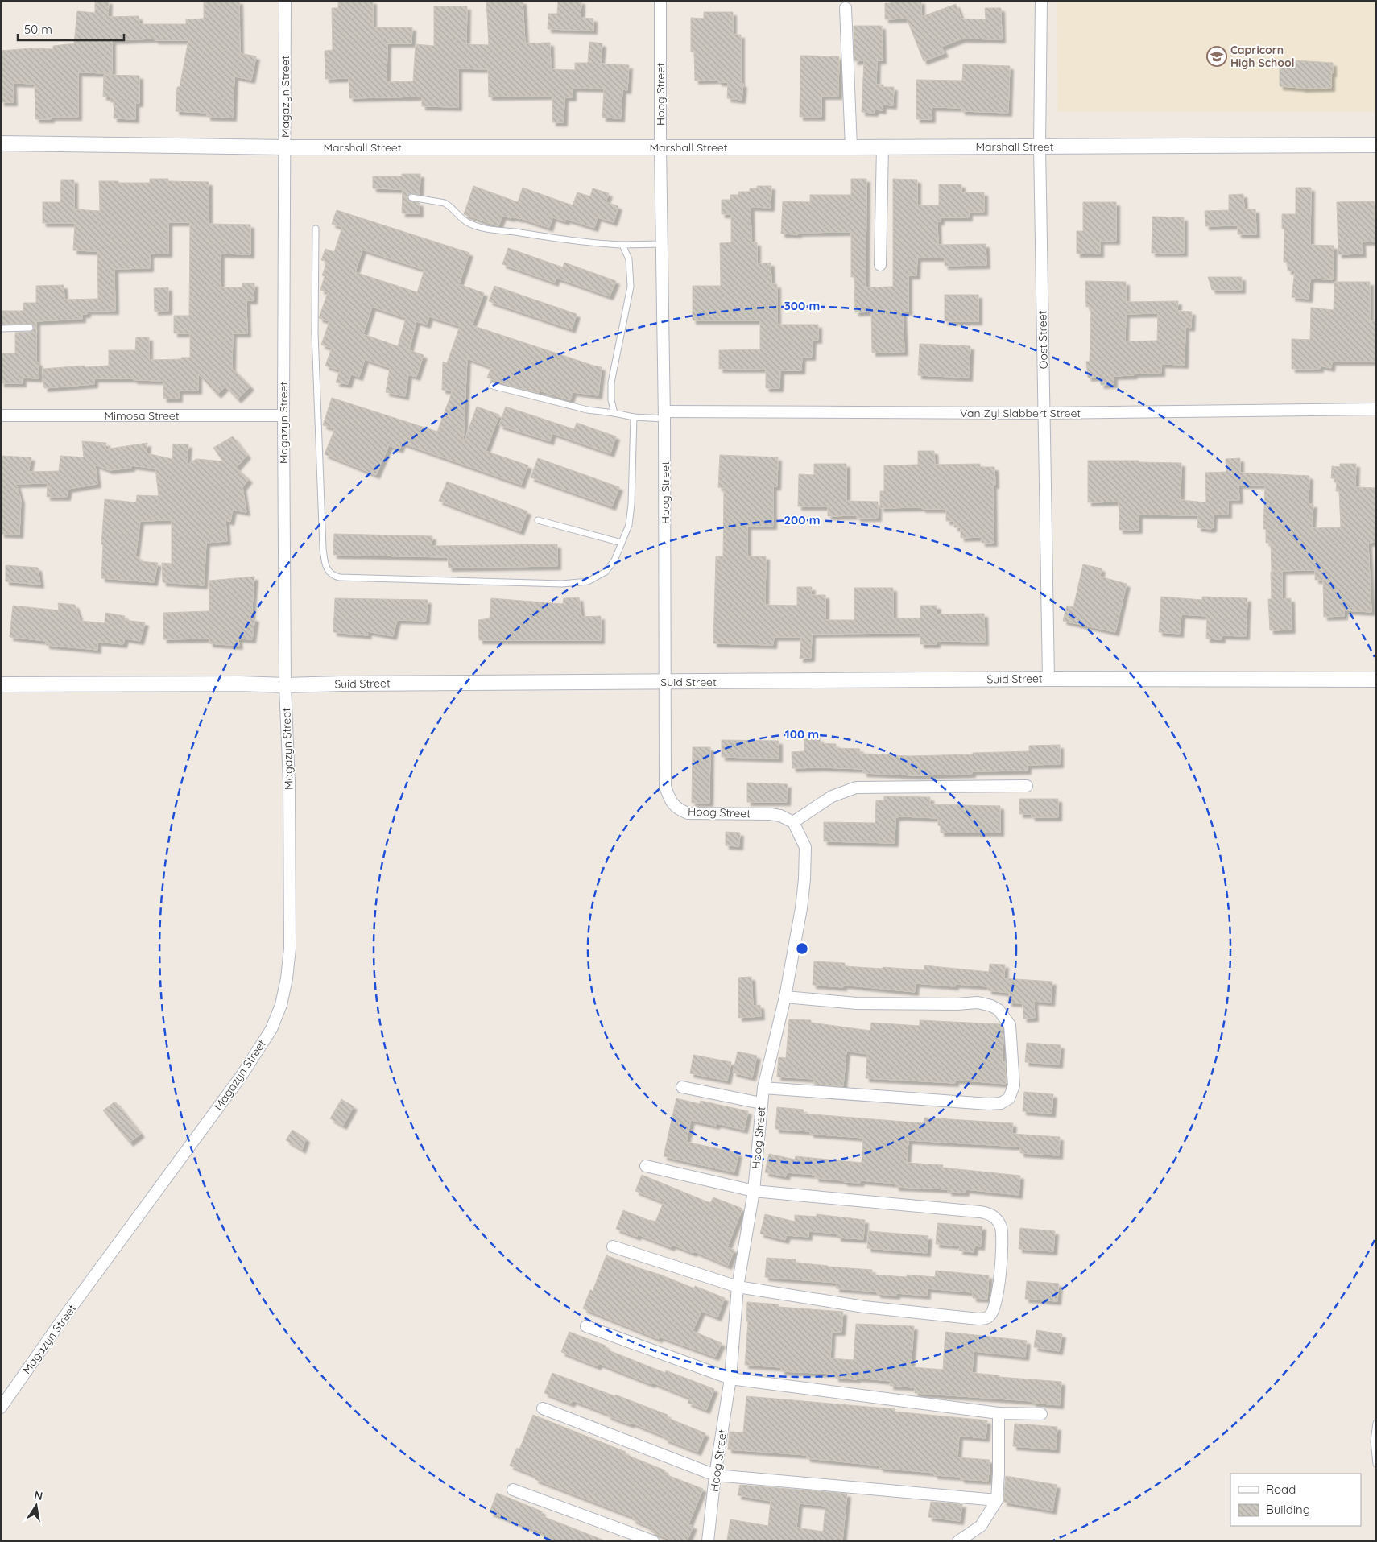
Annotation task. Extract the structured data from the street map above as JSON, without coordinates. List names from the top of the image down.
{
  "streets": {
    "street": [
      "Hoog Street",
      "Magazyn Street",
      "Marshall Street",
      "Oost Street",
      "Van Zyl Slabbert Street",
      "Mimosa Street",
      "Suid Street"
    ]
  },
  "crossings": [
    ["Hoog Street", "Marshall Street"],
    ["Hoog Street", "Van Zyl Slabbert Street"],
    ["Hoog Street", "Suid Street"],
    ["Magazyn Street", "Marshall Street"],
    ["Magazyn Street", "Mimosa Street"],
    ["Magazyn Street", "Suid Street"],
    ["Marshall Street", "Oost Street"],
    ["Oost Street", "Van Zyl Slabbert Street"],
    ["Oost Street", "Suid Street"]
  ],
  "places": {
    "school or university": ["Capricorn High School"]
  },
  "legend": ["Road", "Building"],
  "scale_bar": "50 m",
  "north": "top",
  "rings": ["300 m", "200 m", "100 m"]
}
